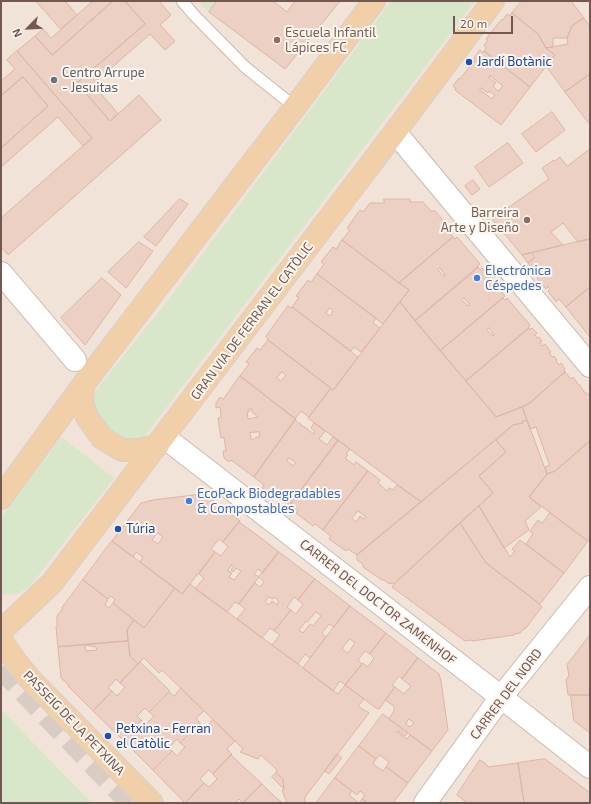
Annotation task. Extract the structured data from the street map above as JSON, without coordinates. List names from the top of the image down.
{
  "streets": {
    "main road": ["GRAN VIA DE FERRAN EL CATÒLIC", "PASSEIG DE LA PETXINA"],
    "street": ["CARRER DEL DOCTOR ZAMENHOF", "CARRER DEL NORD"]
  },
  "crossings": [
    ["GRAN VIA DE FERRAN EL CATÒLIC", "CARRER DEL DOCTOR ZAMENHOF"],
    ["CARRER DEL DOCTOR ZAMENHOF", "CARRER DEL NORD"]
  ],
  "places": [
    "Escuela Infantil Lápices FC",
    "Jardí Botànic",
    "Centro Arrupe - Jesuitas",
    "Barreira Arte y Diseño",
    "Electrónica Céspedes",
    "EcoPack Biodegradables & Compostables",
    "Túria",
    "Petxina - Ferran el Catòlic"
  ],
  "scale_bar": "20 m",
  "north": "bottom left"
}
